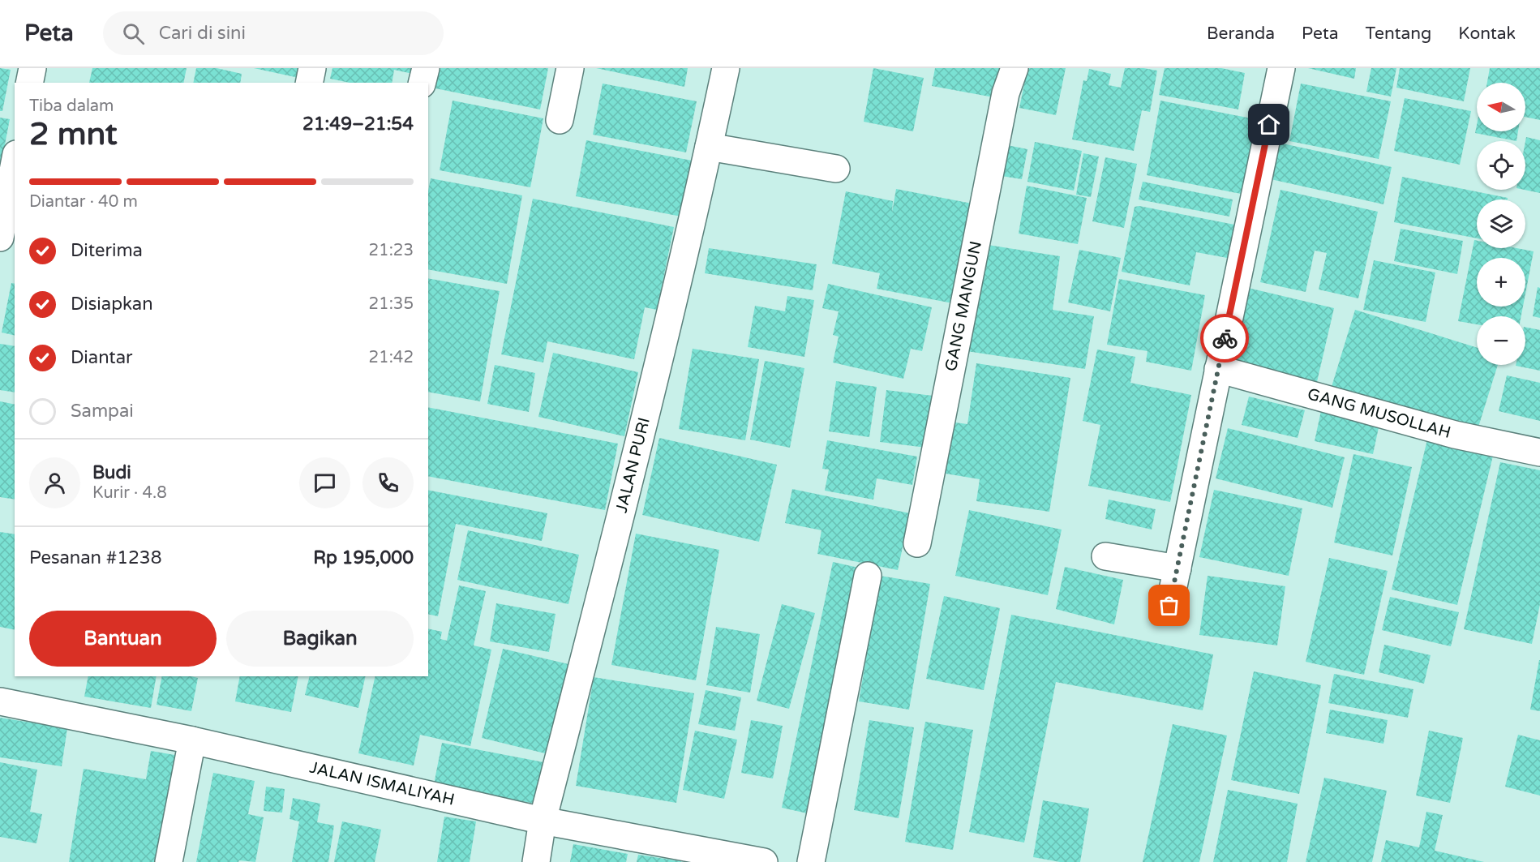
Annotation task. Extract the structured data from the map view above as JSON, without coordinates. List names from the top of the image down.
{
  "streets": {
    "street": [
      "GANG MANGUN",
      "GANG MUSOLLAH",
      "JALAN PURI",
      "JALAN ISMALIYAH"
    ]
  },
  "crossings": [
    ["JALAN PURI", "JALAN ISMALIYAH"]
  ],
  "north": "left",
  "page": {
    "header": "Peta",
    "search": "Cari di sini",
    "nav": [
      "Beranda",
      "Peta",
      "Tentang",
      "Kontak"
    ],
    "map_buttons": ["+", "−"],
    "heading": ["2 mnt", "Tiba dalam", "21:49–21:54"],
    "panel": [
      "Budi",
      "Kurir · 4.8",
      "Pesanan #1238",
      "Rp 195,000"
    ],
    "bar": "Diantar · 40 m",
    "list": [
      ["Diterima", "21:23"],
      ["Disiapkan", "21:35"],
      ["Diantar", "21:42"],
      "Sampai"
    ],
    "buttons": ["Bantuan", "Bagikan"]
  }
}
